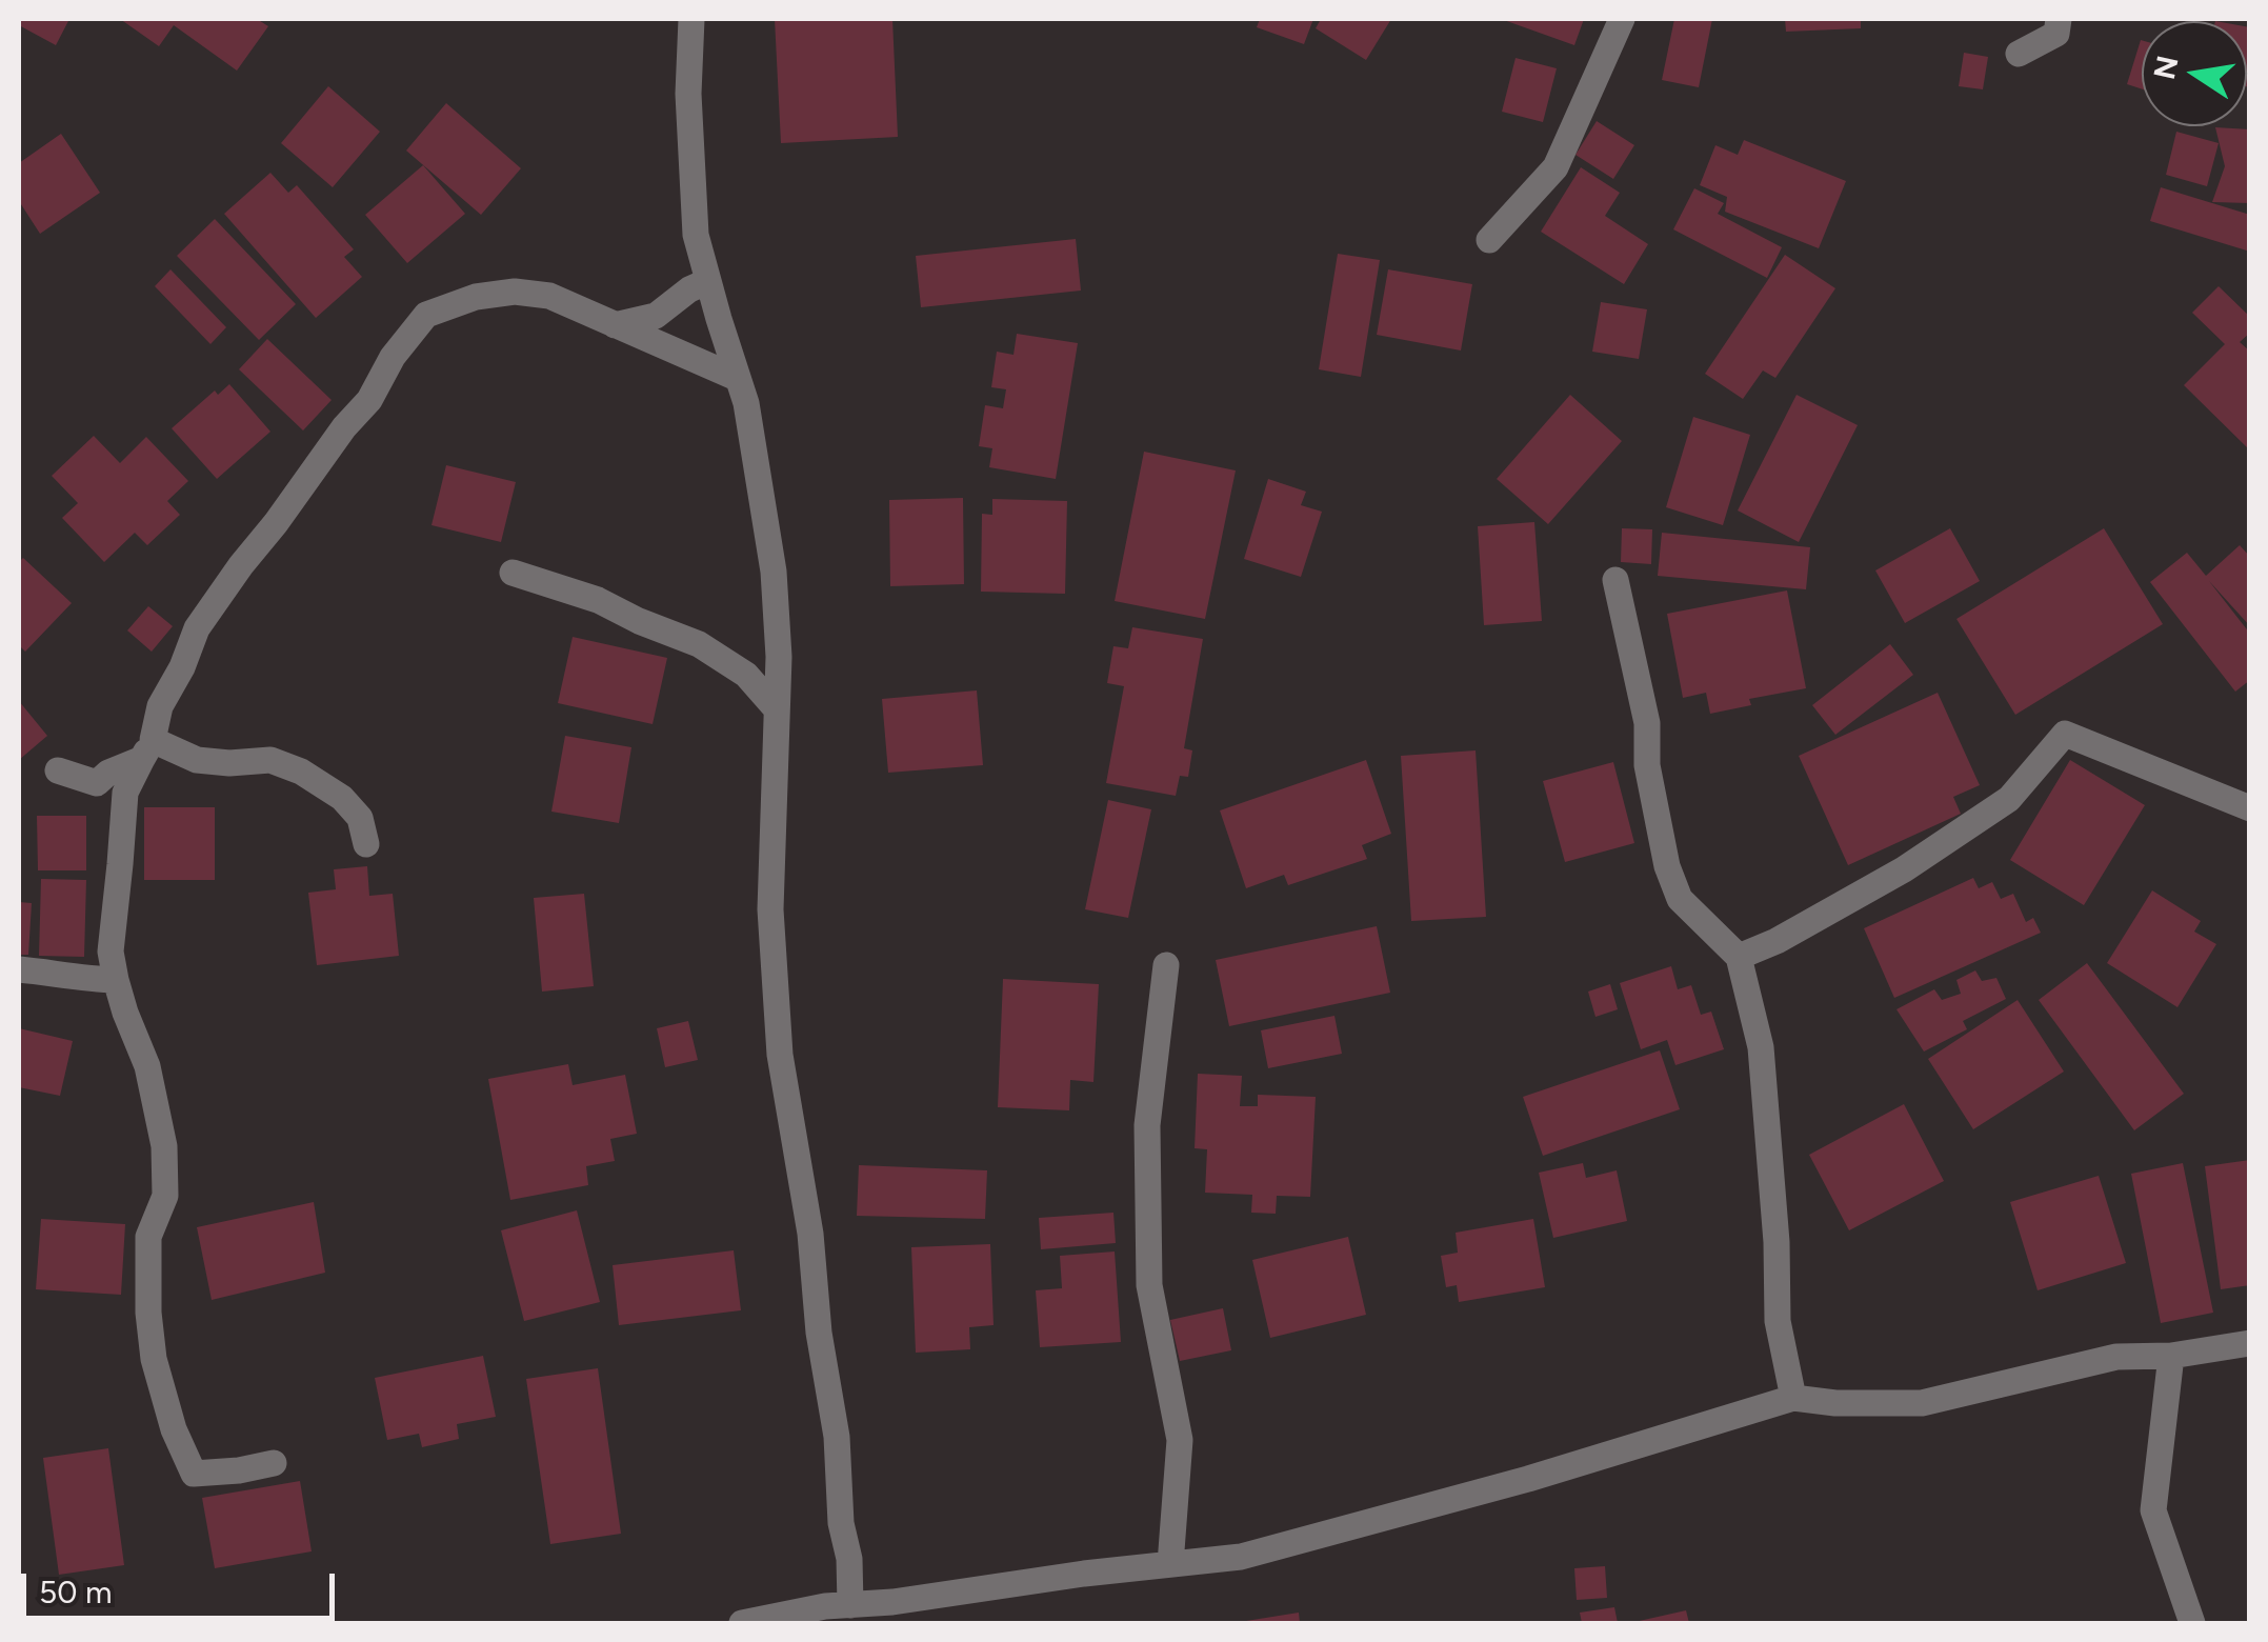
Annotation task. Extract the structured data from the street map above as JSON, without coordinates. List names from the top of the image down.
{
  "scale_bar": "50 m",
  "north": "left"
}
